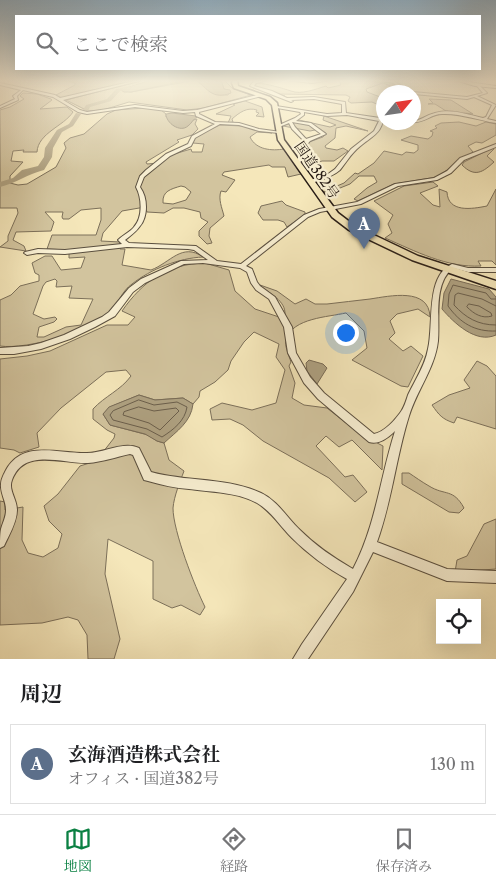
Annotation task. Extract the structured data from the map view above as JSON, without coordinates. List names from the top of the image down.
{
  "streets": {
    "highway": ["国道382号"]
  },
  "north": "top right",
  "page": {
    "search": "ここで検索",
    "pins": "A",
    "heading": "周辺",
    "list": [
      {
        "mark": "A",
        "name": "玄海酒造株式会社",
        "note": "オフィス · 国道382号",
        "value": "130 m"
      }
    ],
    "nav": ["地図", "経路", "保存済み"]
  }
}
